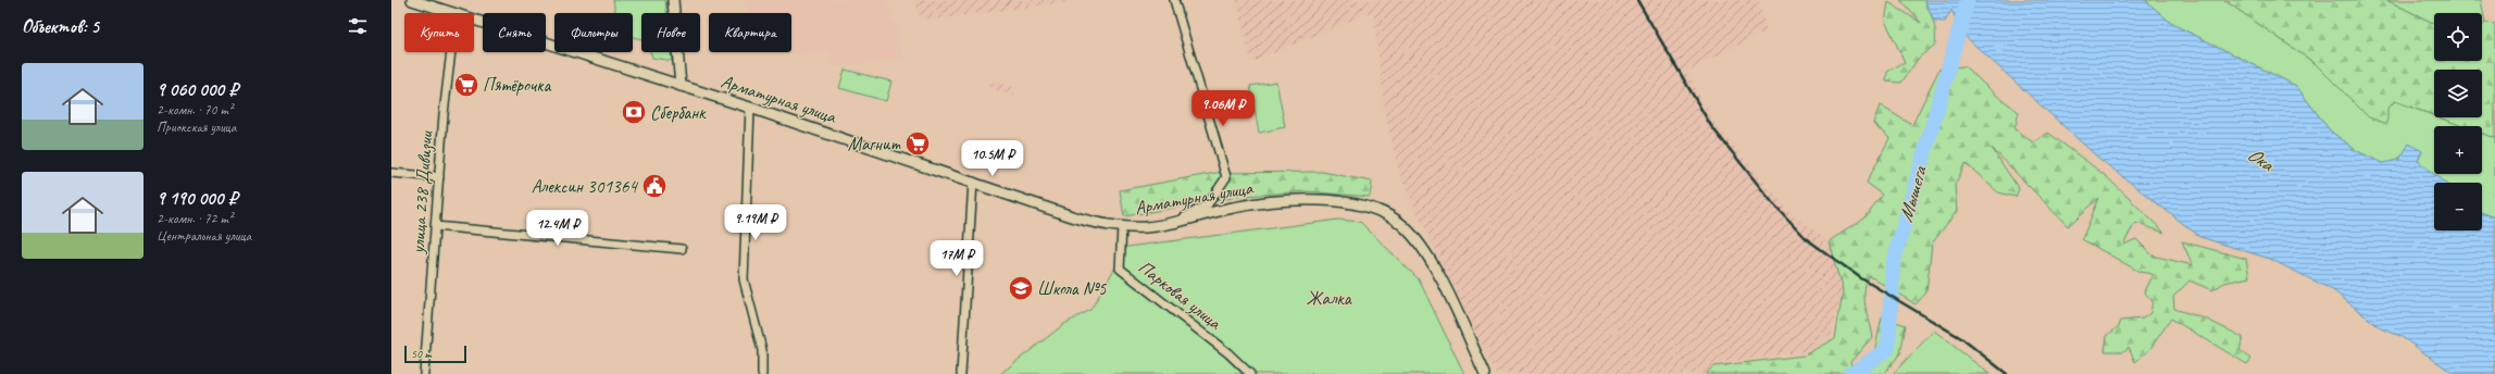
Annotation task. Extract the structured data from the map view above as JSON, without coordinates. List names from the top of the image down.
{
  "streets": {
    "street": ["Арматурная улица", "улица 238 Дивизии", "Парковая улица"]
  },
  "crossings": [
    ["Арматурная улица", "Парковая улица"]
  ],
  "water": ["Ока", "Мышега"],
  "parks": ["Жалка"],
  "places": {
    "supermarket": ["Пятёрочка", "Магнит"],
    "bank": ["Сбербанк"],
    "public building": ["Алексин 301364"],
    "school or university": ["Школа №5"]
  },
  "scale_bar": "50 m",
  "page": {
    "heading": "Объектов: 5",
    "map_buttons": ["+", "−"],
    "chip": [
      "Купить",
      "Снять",
      "Фильтры",
      "Новое",
      "Квартира"
    ],
    "list": [
      {
        "name": "9 060 000 ₽",
        "note": "2-комн. · 70 m² · Приокская улица"
      },
      {
        "name": "9 190 000 ₽",
        "note": "2-комн. · 72 m² · Центральная улица"
      }
    ],
    "price": [
      "9.06M ₽",
      "10.5M ₽",
      "9.19M ₽",
      "12.4M ₽",
      "17M ₽"
    ],
    "scale": "50 m"
  }
}
